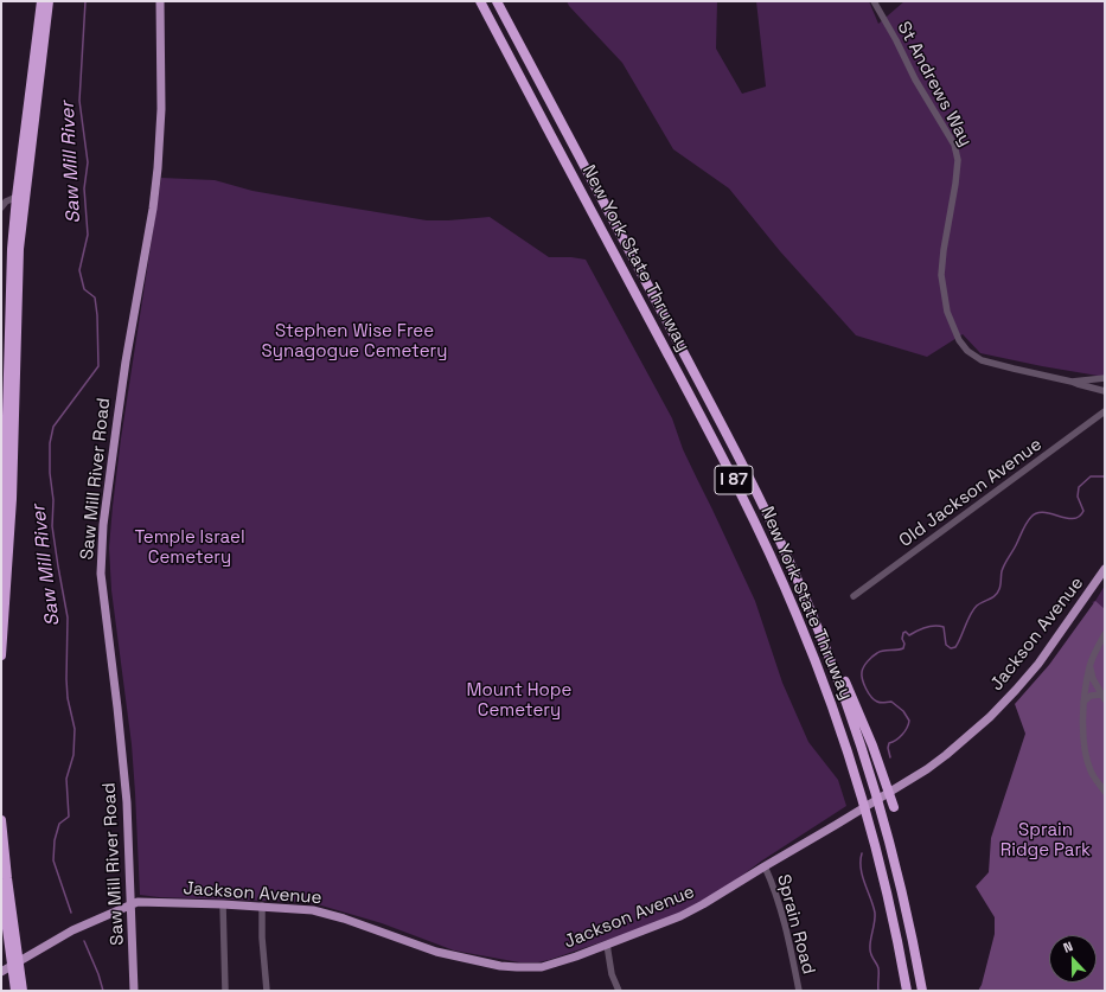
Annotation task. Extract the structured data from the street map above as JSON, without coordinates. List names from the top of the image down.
{
  "streets": {
    "highway": ["New York State Thruway", "I 87"],
    "main road": ["Saw Mill River Road", "Jackson Avenue"],
    "street": ["St Andrews Way", "Old Jackson Avenue", "Sprain Road"]
  },
  "crossings": [
    ["Saw Mill River Road", "Jackson Avenue"],
    ["Jackson Avenue", "Sprain Road"]
  ],
  "water": ["Saw Mill River"],
  "parks": [
    "Stephen Wise Free Synagogue Cemetery",
    "Temple Israel Cemetery",
    "Mount Hope Cemetery",
    "Sprain Ridge Park"
  ],
  "north": "top"
}
